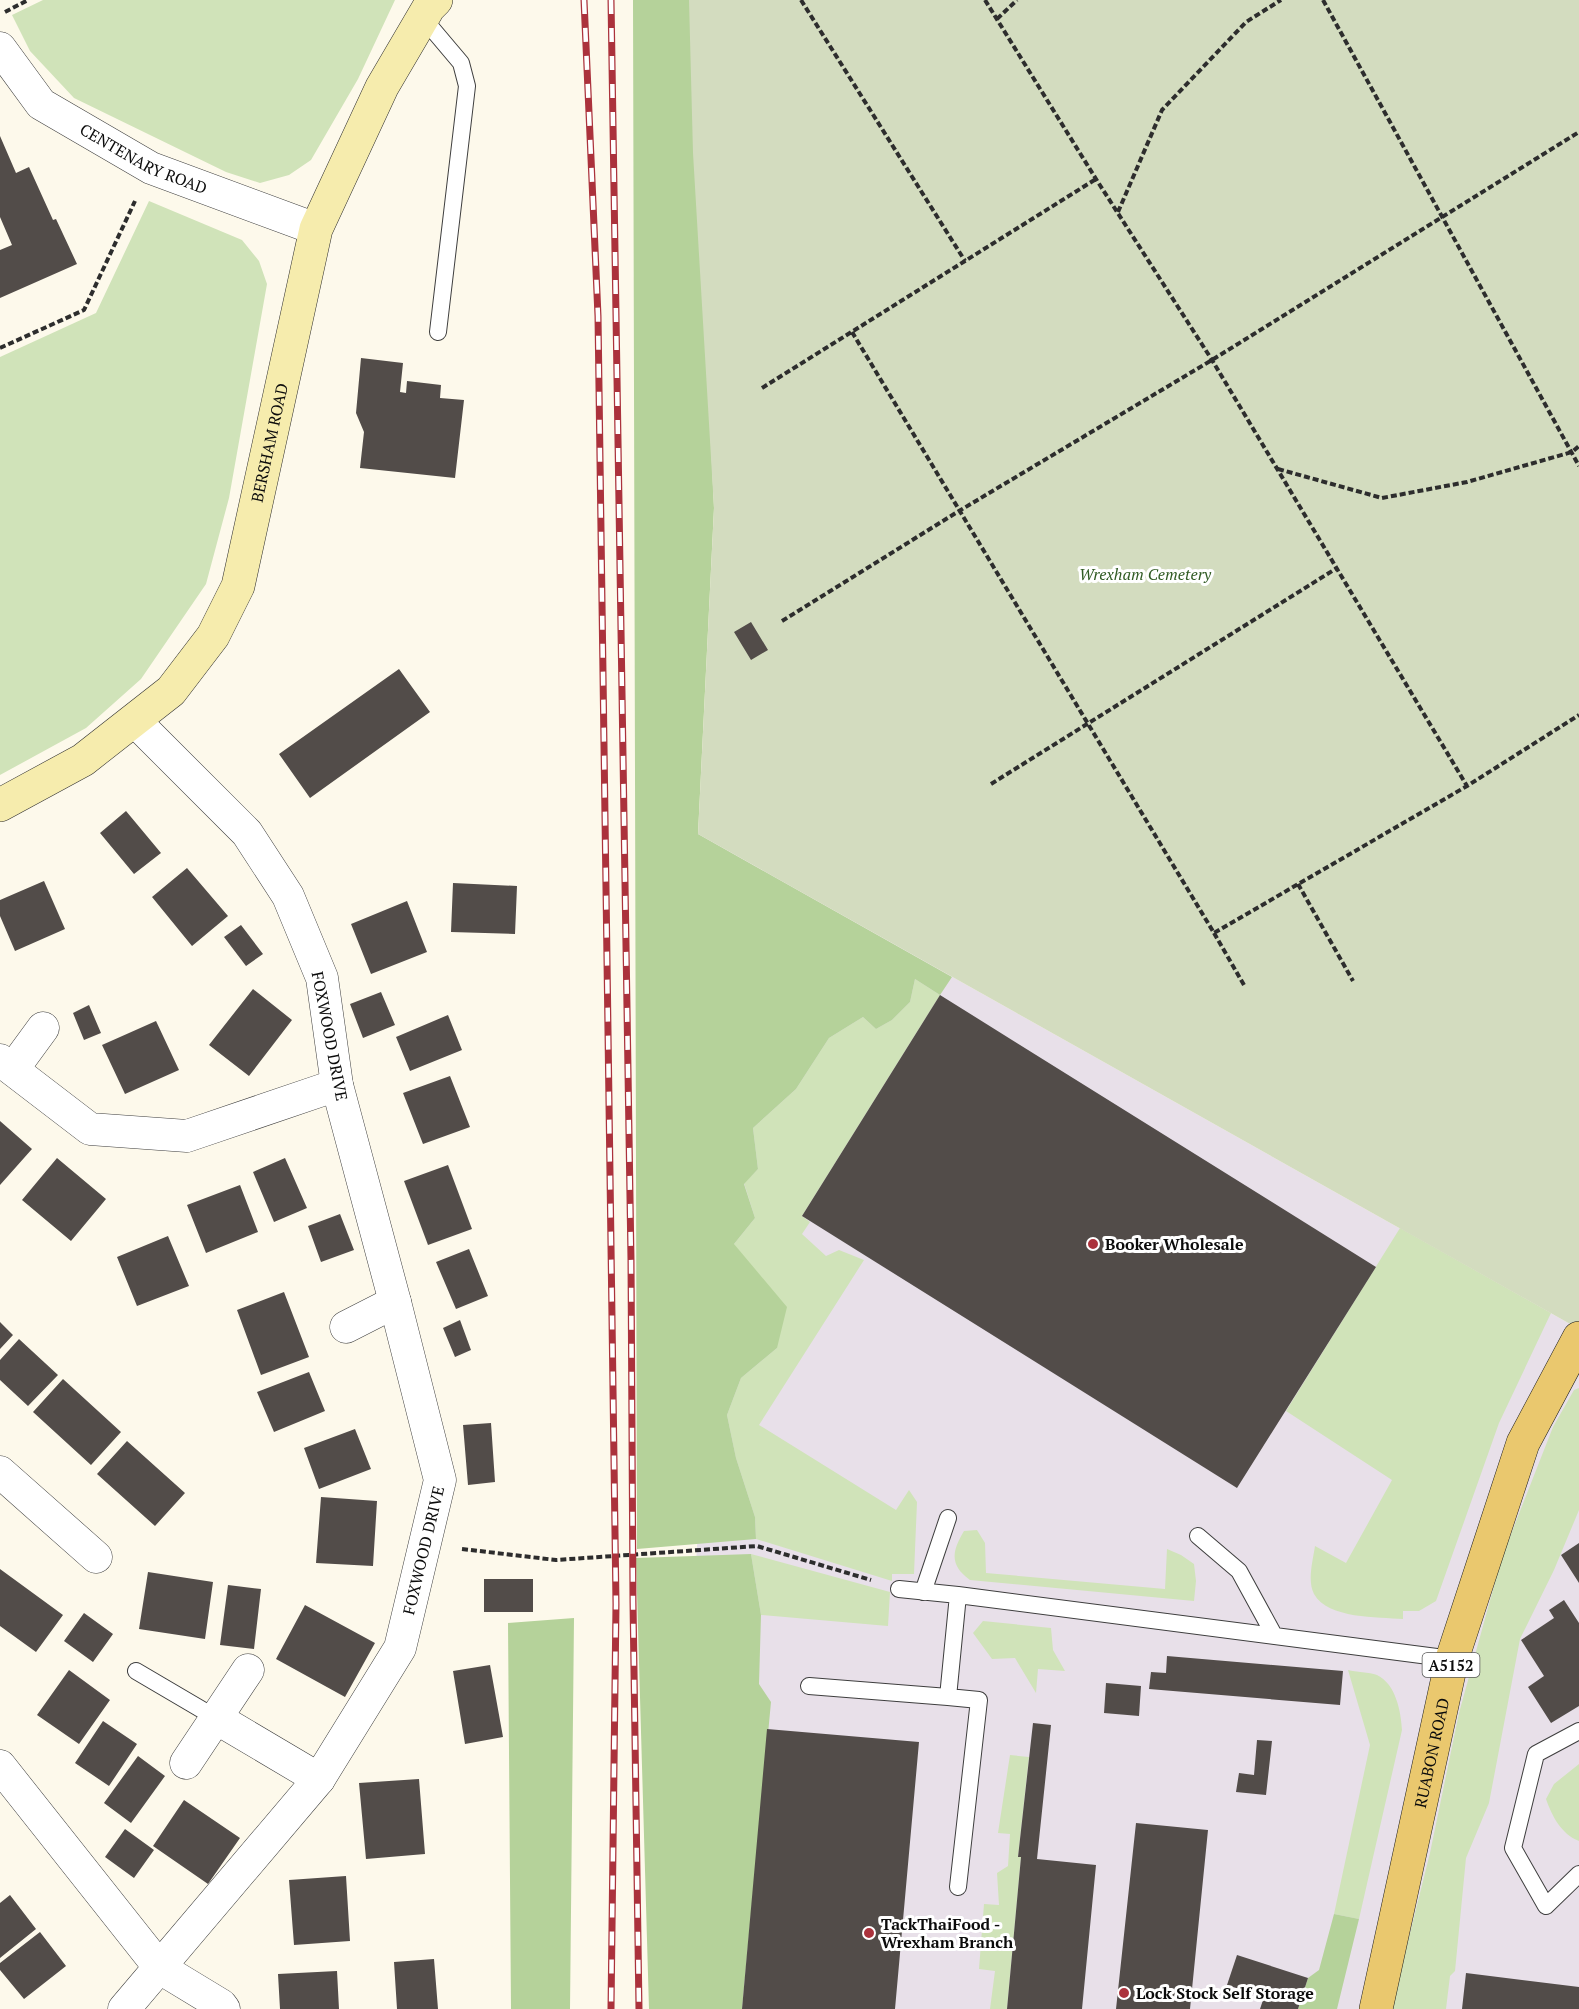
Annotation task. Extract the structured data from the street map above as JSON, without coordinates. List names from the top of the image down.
{
  "streets": {
    "main road": ["BERSHAM ROAD", "A5152", "RUABON ROAD"],
    "street": ["CENTENARY ROAD", "FOXWOOD DRIVE"]
  },
  "crossings": [
    ["CENTENARY ROAD", "BERSHAM ROAD"],
    ["BERSHAM ROAD", "FOXWOOD DRIVE"]
  ],
  "parks": ["Wrexham Cemetery"],
  "places": ["Booker Wholesale", "TackThaiFood - Wrexham Branch", "Lock Stock Self Storage"]
}
